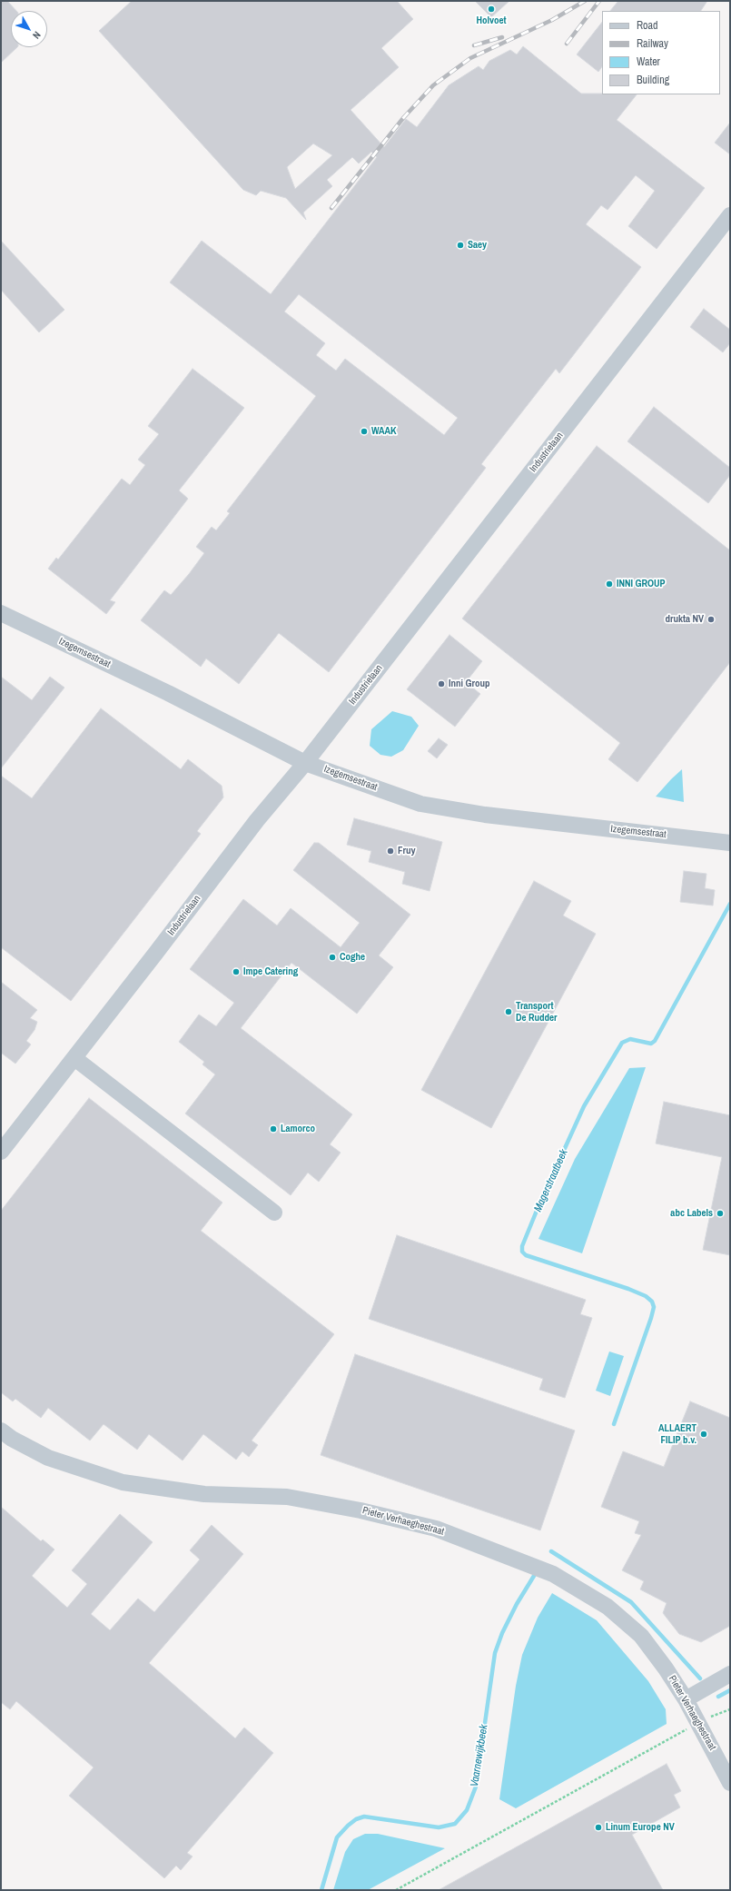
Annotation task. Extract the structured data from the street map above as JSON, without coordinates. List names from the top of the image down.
{
  "streets": {
    "street": ["Industrielaan", "Izegemsestraat", "Pieter Verhaeghestraat"]
  },
  "crossings": [
    ["Industrielaan", "Izegemsestraat"]
  ],
  "water": ["Magerstraatbeek", "Vaarnewijkbeek"],
  "places": [
    "Holvoet",
    "Saey",
    "WAAK",
    "INNI GROUP",
    "drukta NV",
    "Inni Group",
    "Fruy",
    "Coghe",
    "Impe Catering",
    "Transport De Rudder",
    "Lamorco",
    "abc Labels",
    "ALLAERT FILIP b.v.",
    "Linum Europe NV"
  ],
  "legend": [
    "Road",
    "Railway",
    "Water",
    "Building"
  ],
  "north": "bottom right"
}
